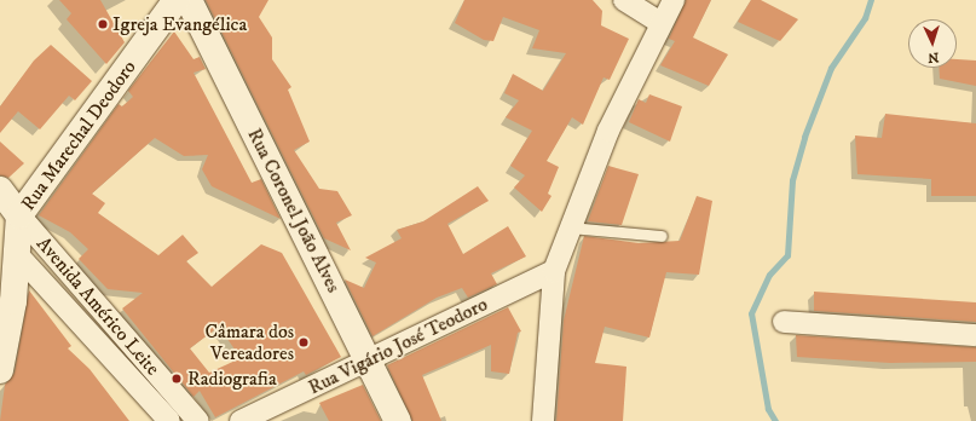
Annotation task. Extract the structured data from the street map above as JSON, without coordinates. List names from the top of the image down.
{
  "streets": {
    "street": [
      "Rua Marechal Deodoro",
      "Rua Coronel João Alves",
      "Avenida Américo Leite",
      "Rua Vigário José Teodoro"
    ]
  },
  "crossings": [
    ["Rua Marechal Deodoro", "Avenida Américo Leite"],
    ["Rua Coronel João Alves", "Rua Vigário José Teodoro"]
  ],
  "places": ["Igreja Evangélica", "Câmara dos Vereadores", "Radiografia"],
  "north": "bottom"
}
